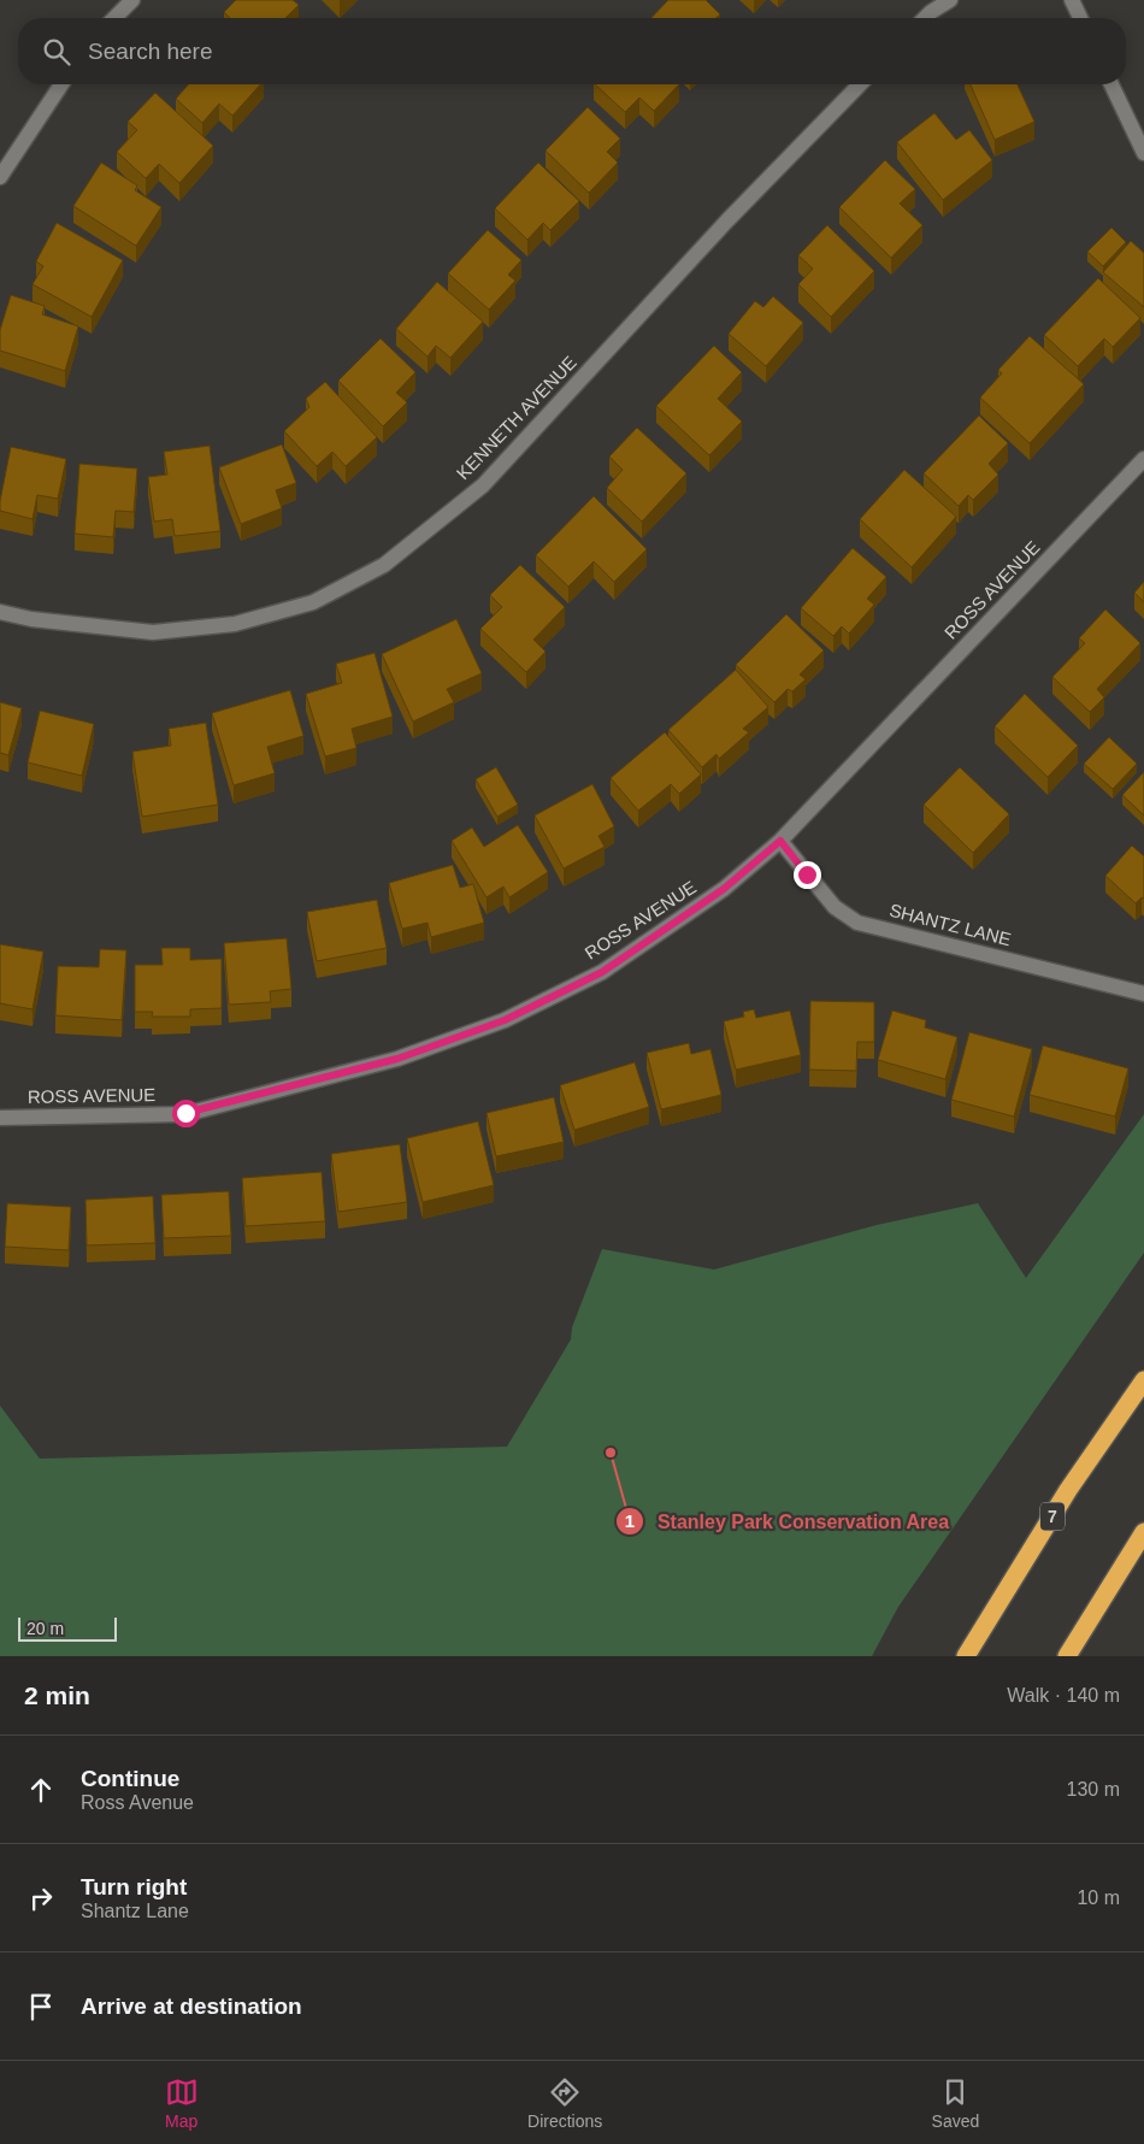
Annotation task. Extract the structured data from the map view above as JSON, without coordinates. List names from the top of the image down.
{
  "streets": {
    "highway": ["7"],
    "street": ["KENNETH AVENUE", "ROSS AVENUE", "SHANTZ LANE"]
  },
  "crossings": [
    ["ROSS AVENUE", "SHANTZ LANE"]
  ],
  "places": ["Stanley Park Conservation Area"],
  "scale_bar": "20 m",
  "page": {
    "search": "Search here",
    "scale": "20 m",
    "heading": ["2 min", "Walk · 140 m"],
    "list": [
      ["Continue", "Ross Avenue", "130 m"],
      ["Turn right", "Shantz Lane", "10 m"],
      "Arrive at destination"
    ],
    "nav": ["Map", "Directions", "Saved"]
  }
}
